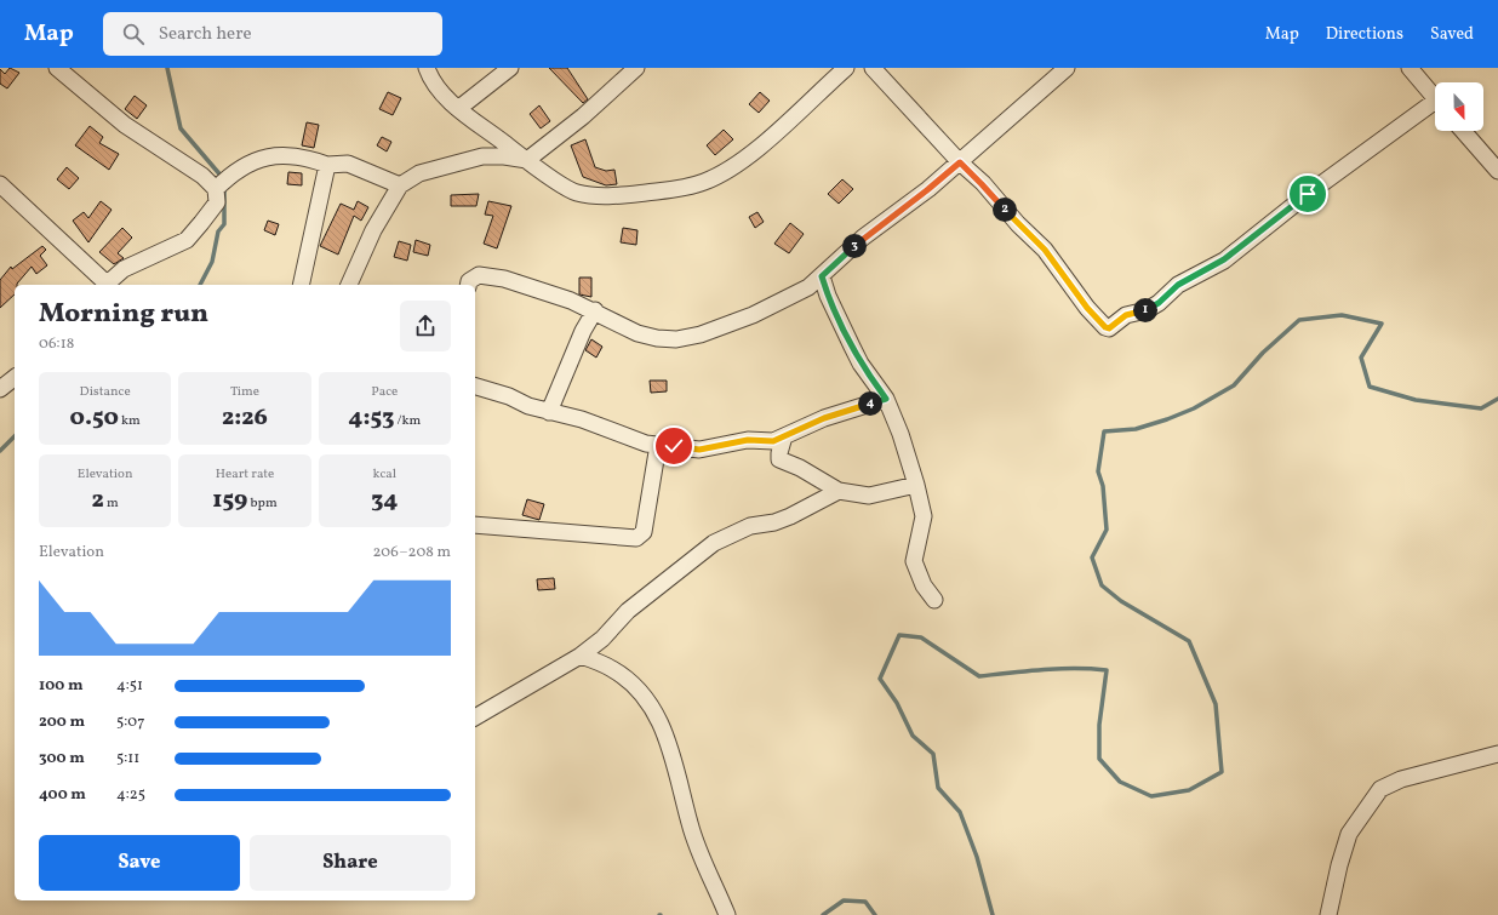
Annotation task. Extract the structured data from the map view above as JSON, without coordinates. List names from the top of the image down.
{
  "north": "bottom",
  "page": {
    "header": "Map",
    "search": "Search here",
    "nav": ["Map", "Directions", "Saved"],
    "pins": [
      "2",
      "3",
      "1",
      "4"
    ],
    "heading": ["Morning run", "06:18"],
    "stats": [
      ["Distance", "0.50 km"],
      ["Time", "2:26"],
      ["Pace", "4:53 /km"],
      ["Elevation", "2 m"],
      ["Heart rate", "159 bpm"],
      ["kcal", "34"]
    ],
    "chart": ["Elevation", "206–208 m"],
    "list": [
      {
        "name": "100 m",
        "note": "4:51"
      },
      {
        "name": "200 m",
        "note": "5:07"
      },
      {
        "name": "300 m",
        "note": "5:11"
      },
      {
        "name": "400 m",
        "note": "4:25"
      }
    ],
    "buttons": ["Save", "Share"]
  }
}
